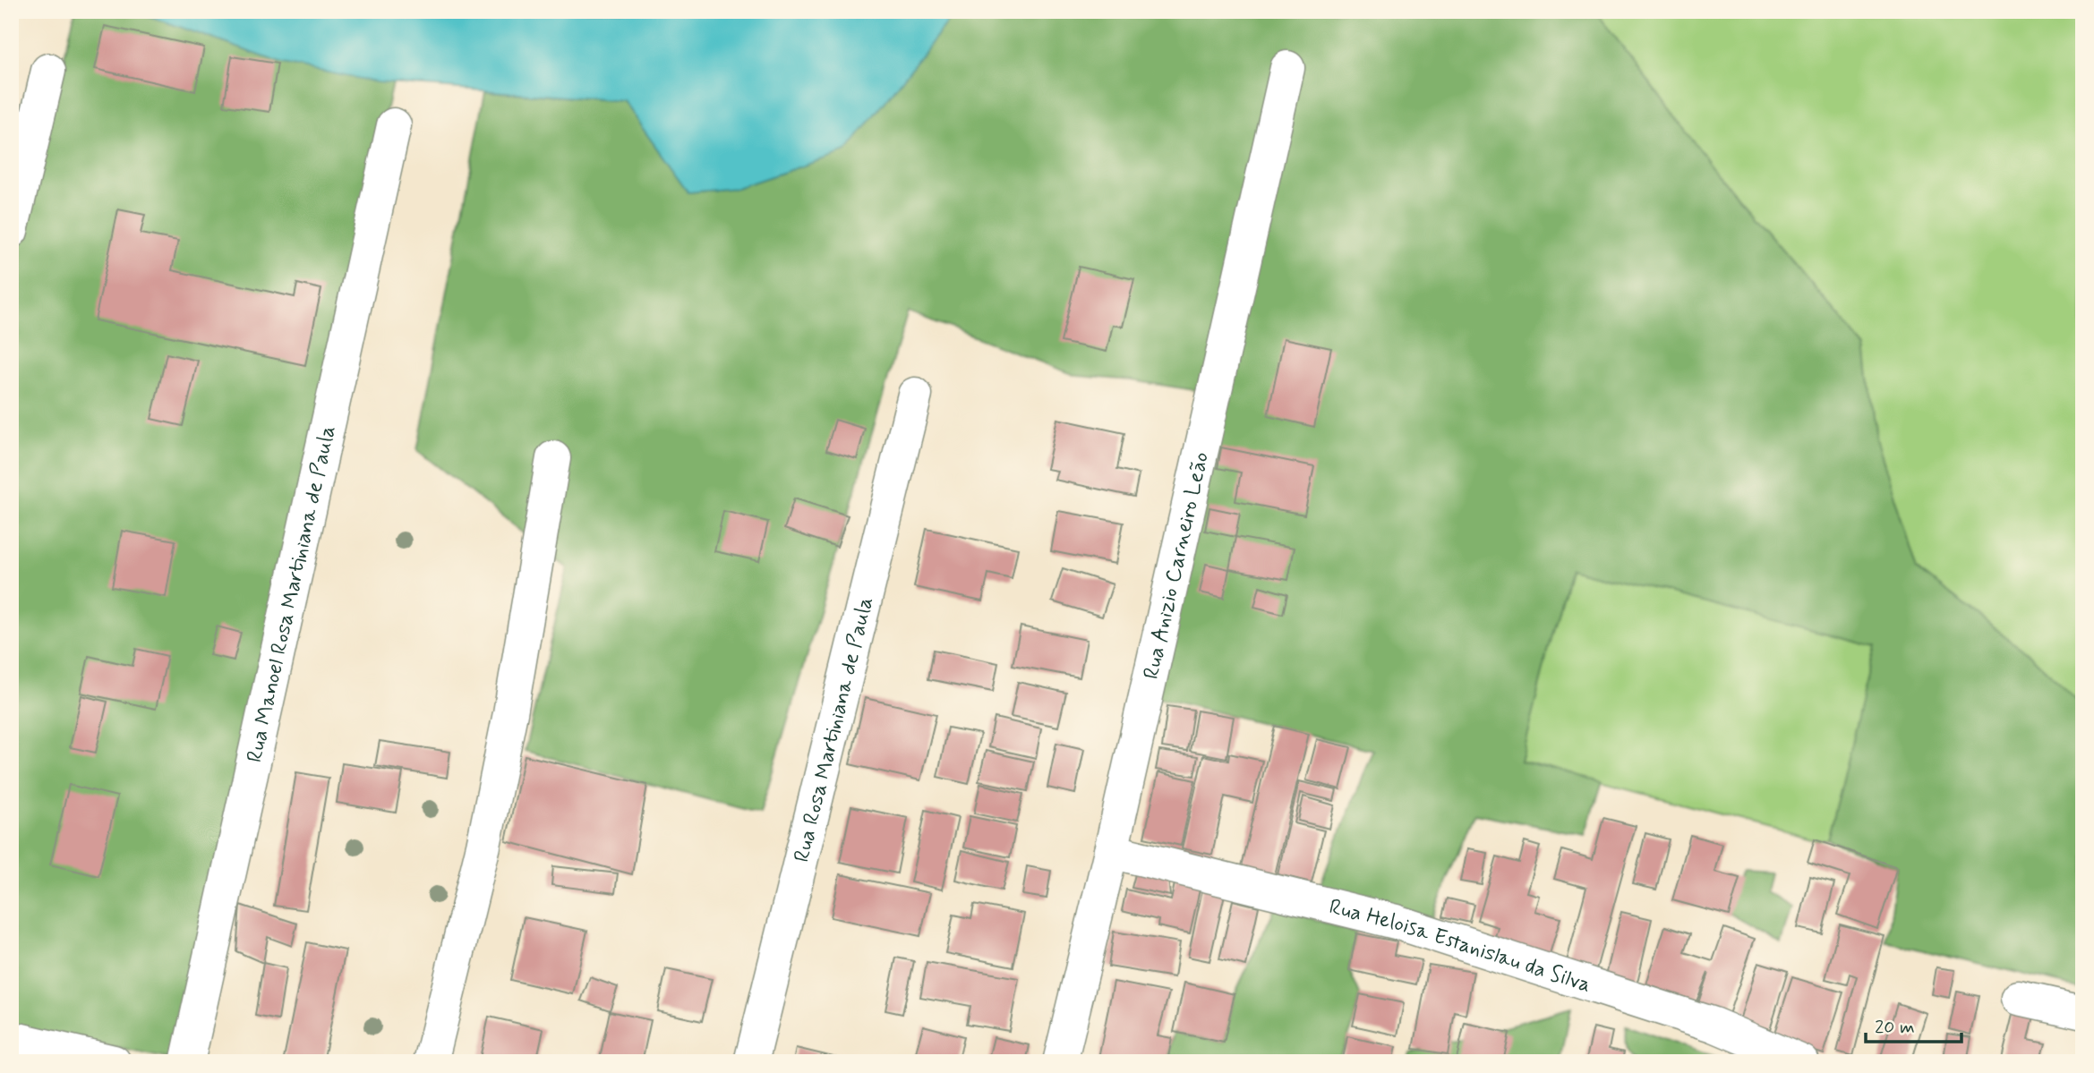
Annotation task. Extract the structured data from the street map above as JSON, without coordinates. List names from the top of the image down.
{
  "streets": {
    "street": [
      "Rua Anizio Carneiro Leão",
      "Rua Manoel Rosa Martiniana de Paula",
      "Rua Rosa Martiniana de Paula",
      "Rua Heloisa Estanislau da Silva"
    ]
  },
  "crossings": [
    ["Rua Anizio Carneiro Leão", "Rua Heloisa Estanislau da Silva"]
  ],
  "scale_bar": "20 m"
}
